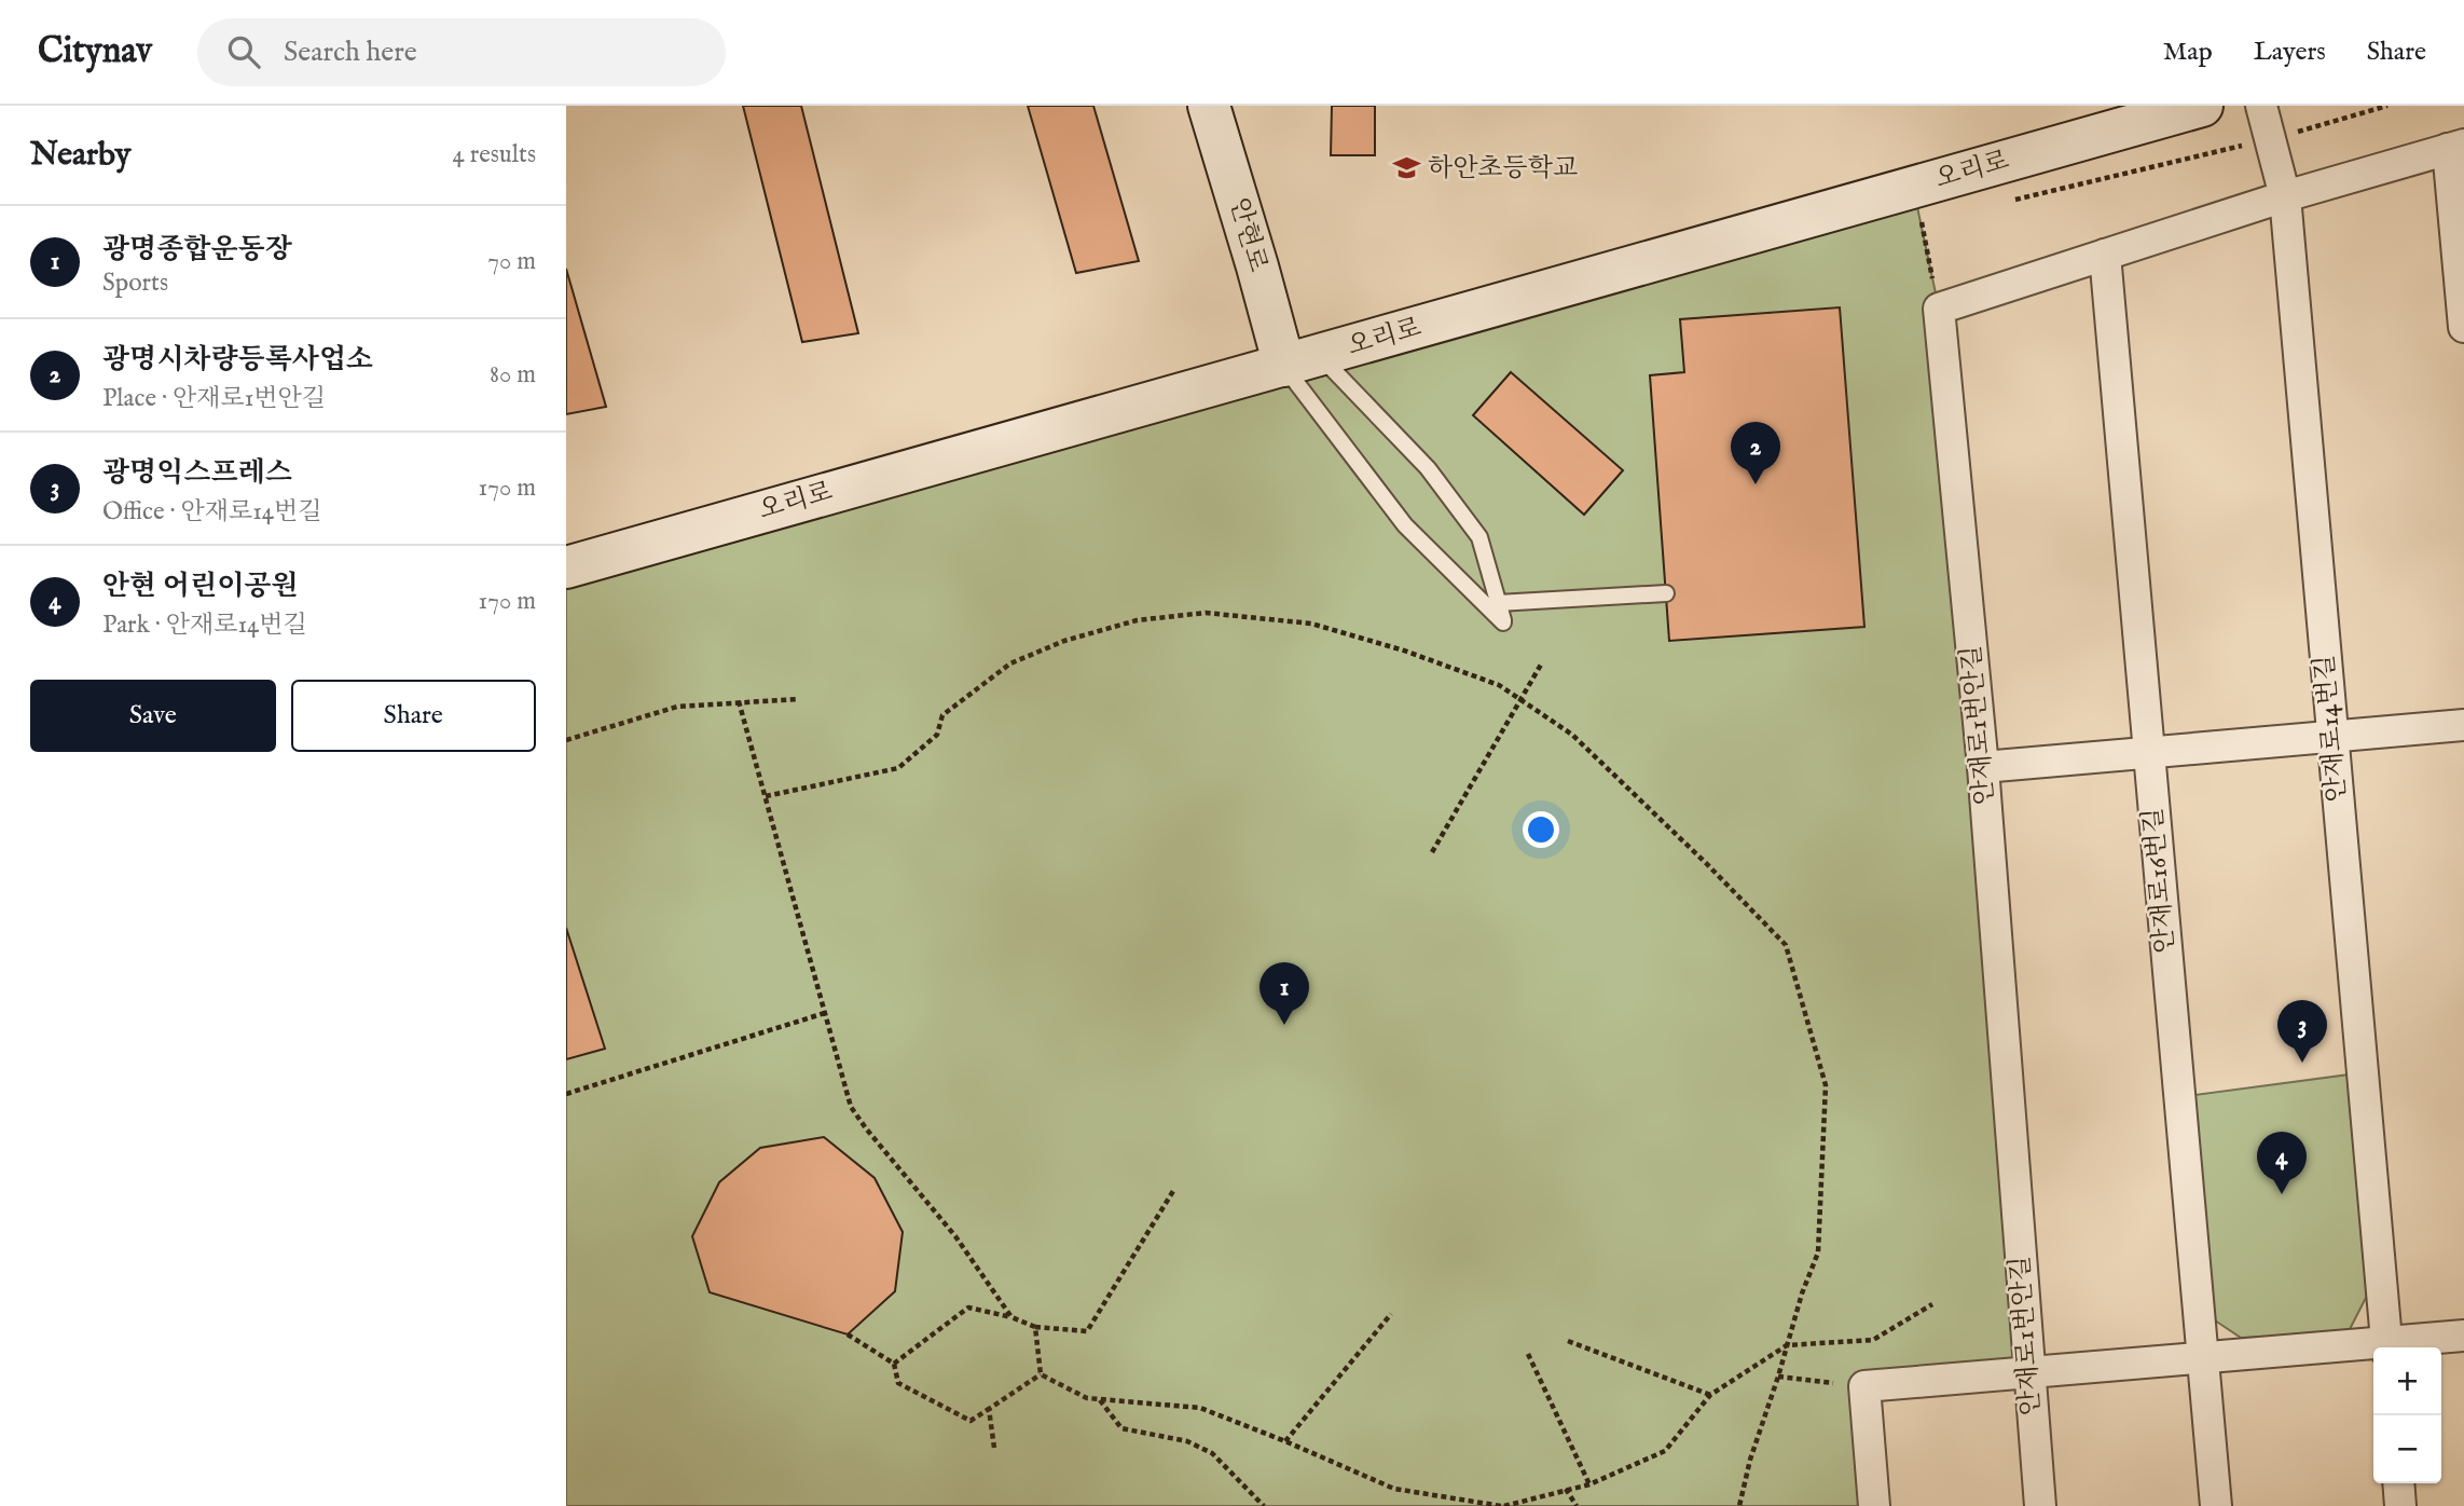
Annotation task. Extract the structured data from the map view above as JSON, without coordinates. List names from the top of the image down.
{
  "streets": {
    "main road": ["오리로", "안현로"],
    "street": ["안재로1번안길", "안재로14번길", "안재로16번길"]
  },
  "crossings": [
    ["오리로", "안현로"]
  ],
  "places": {
    "school or university": ["하안초등학교"]
  },
  "page": {
    "header": "Citynav",
    "search": "Search here",
    "nav": ["Map", "Layers", "Share"],
    "heading": ["Nearby", "4 results"],
    "list": [
      {
        "mark": "1",
        "name": "광명종합운동장",
        "note": "Sports",
        "value": "70 m"
      },
      {
        "mark": "2",
        "name": "광명시차량등록사업소",
        "note": "Place · 안재로1번안길",
        "value": "80 m"
      },
      {
        "mark": "3",
        "name": "광명익스프레스",
        "note": "Office · 안재로14번길",
        "value": "170 m"
      },
      {
        "mark": "4",
        "name": "안현 어린이공원",
        "note": "Park · 안재로14번길",
        "value": "170 m"
      }
    ],
    "pins": [
      "2",
      "1",
      "3",
      "4"
    ],
    "buttons": ["Save", "Share"],
    "map_buttons": ["+", "−"]
  }
}
